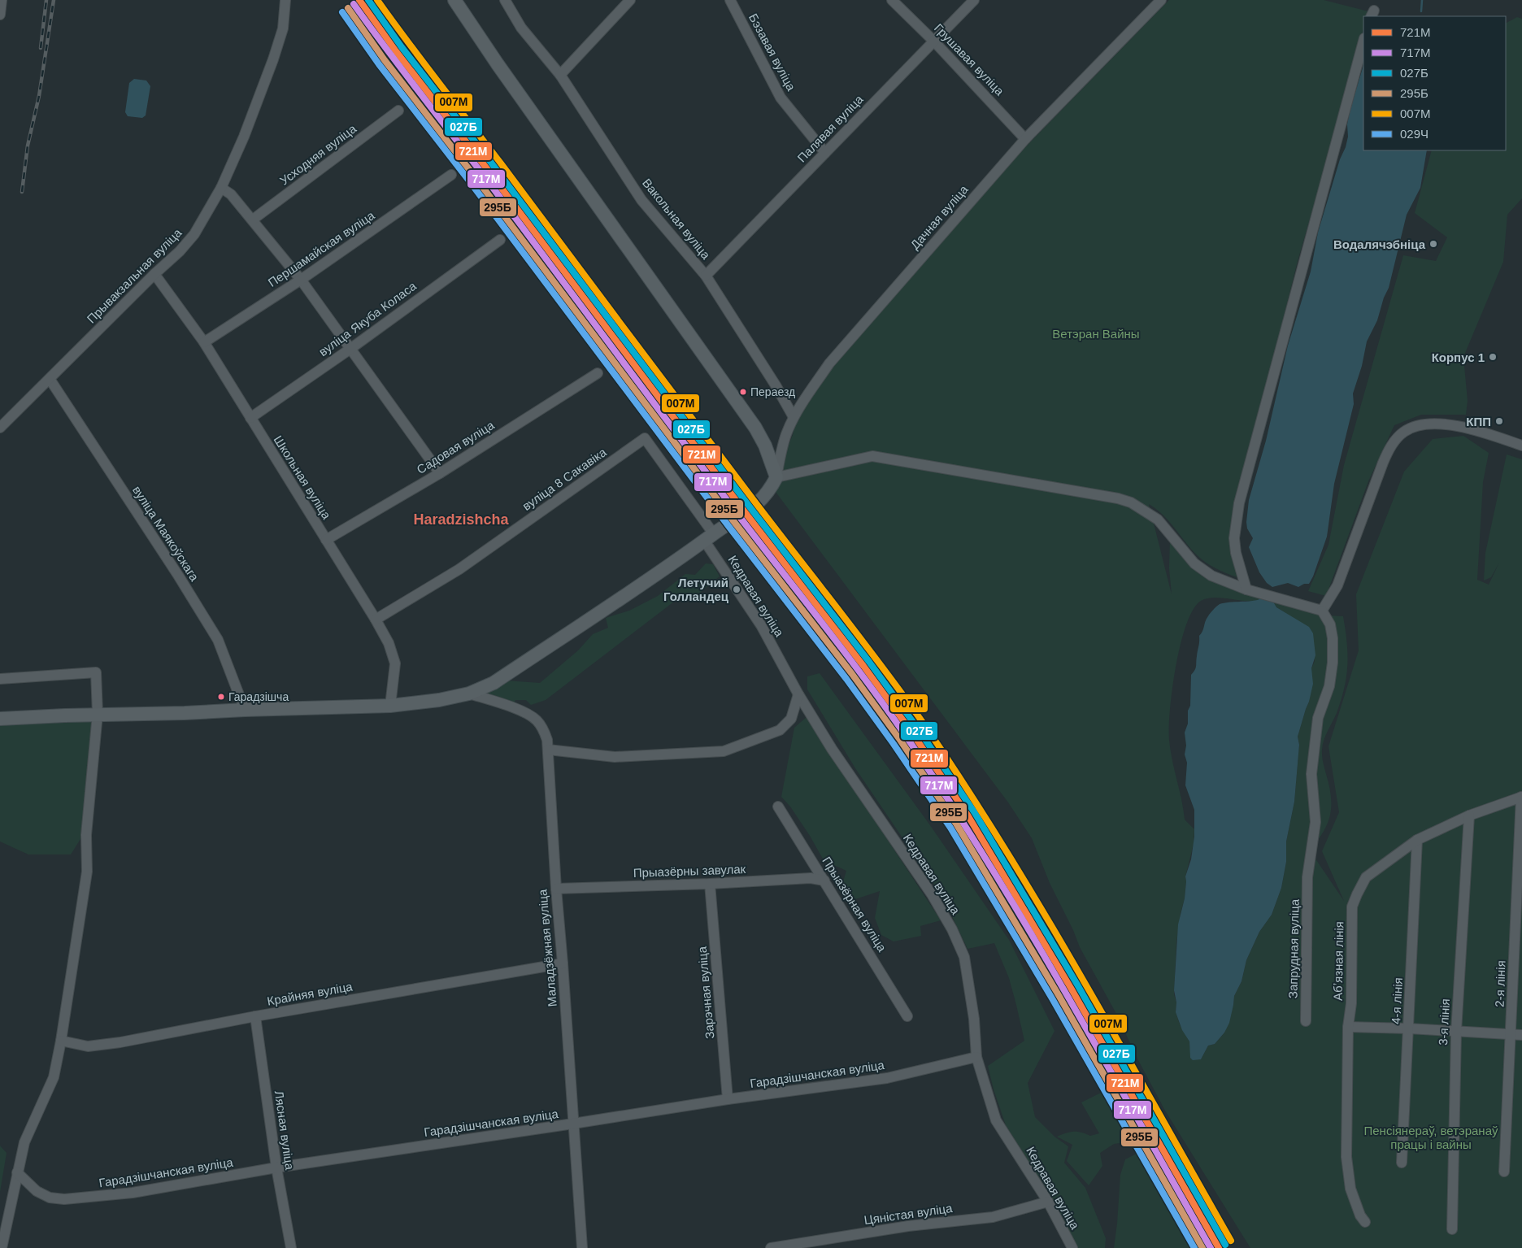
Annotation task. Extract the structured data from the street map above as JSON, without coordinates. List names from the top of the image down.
{
  "streets": {
    "street": [
      "Бэзавая вуліца",
      "Грушавая вуліца",
      "Палявая вуліца",
      "Усходняя вуліца",
      "Дачная вуліца",
      "Вакольная вуліца",
      "Першамайская вуліца",
      "Прывакзальная вуліца",
      "вуліца Якуба Коласа",
      "Садовая вуліца",
      "Школьная вуліца",
      "вуліца 8 Сакавіка",
      "вуліца Маякоўскага",
      "Кедравая вуліца",
      "Прыазёрны завулак",
      "Прыазёрная вуліца",
      "Маладзёжная вуліца",
      "Запрудная вуліца",
      "Абʼязная лінія",
      "2-я лінія",
      "Зарэчная вуліца",
      "Крайняя вуліца",
      "4-я лінія",
      "3-я лінія",
      "Гарадзішчанская вуліца",
      "Лясная вуліца",
      "Цяністая вуліца"
    ]
  },
  "crossings": [
    ["Бэзавая вуліца", "Палявая вуліца"],
    ["Грушавая вуліца", "Палявая вуліца"],
    ["Грушавая вуліца", "Дачная вуліца"],
    ["Палявая вуліца", "Вакольная вуліца"],
    ["Дачная вуліца", "Вакольная вуліца"],
    ["Першамайская вуліца", "Школьная вуліца"],
    ["Прывакзальная вуліца", "Школьная вуліца"],
    ["Прывакзальная вуліца", "вуліца Маякоўскага"],
    ["вуліца Якуба Коласа", "Школьная вуліца"],
    ["Садовая вуліца", "Школьная вуліца"],
    ["Школьная вуліца", "вуліца 8 Сакавіка"],
    ["вуліца 8 Сакавіка", "Кедравая вуліца"],
    ["Кедравая вуліца", "Гарадзішчанская вуліца"],
    ["Кедравая вуліца", "Цяністая вуліца"],
    ["Прыазёрны завулак", "Прыазёрная вуліца"],
    ["Прыазёрны завулак", "Маладзёжная вуліца"],
    ["Прыазёрны завулак", "Зарэчная вуліца"],
    ["Маладзёжная вуліца", "Крайняя вуліца"],
    ["Маладзёжная вуліца", "Гарадзішчанская вуліца"],
    ["Абʼязная лінія", "2-я лінія"],
    ["Абʼязная лінія", "4-я лінія"],
    ["Абʼязная лінія", "3-я лінія"],
    ["Зарэчная вуліца", "Гарадзішчанская вуліца"],
    ["Крайняя вуліца", "Лясная вуліца"],
    ["Гарадзішчанская вуліца", "Лясная вуліца"]
  ],
  "districts": ["Haradzishcha"],
  "parks": ["Ветэран Вайны", "Пенсіянераў, ветэранаў працы і вайны"],
  "places": [
    "Водалячэбніца",
    "Корпус 1",
    "Пераезд",
    "КПП",
    "Летучий Голландец",
    "Гарадзішча"
  ],
  "lines": [
    "transit line 721М",
    "transit line 027Б",
    "transit line 007М",
    "transit line 717М",
    "transit line 295Б",
    "transit line 029Ч"
  ],
  "legend": [
    "721М",
    "717М",
    "027Б",
    "295Б",
    "007М",
    "029Ч"
  ]
}
